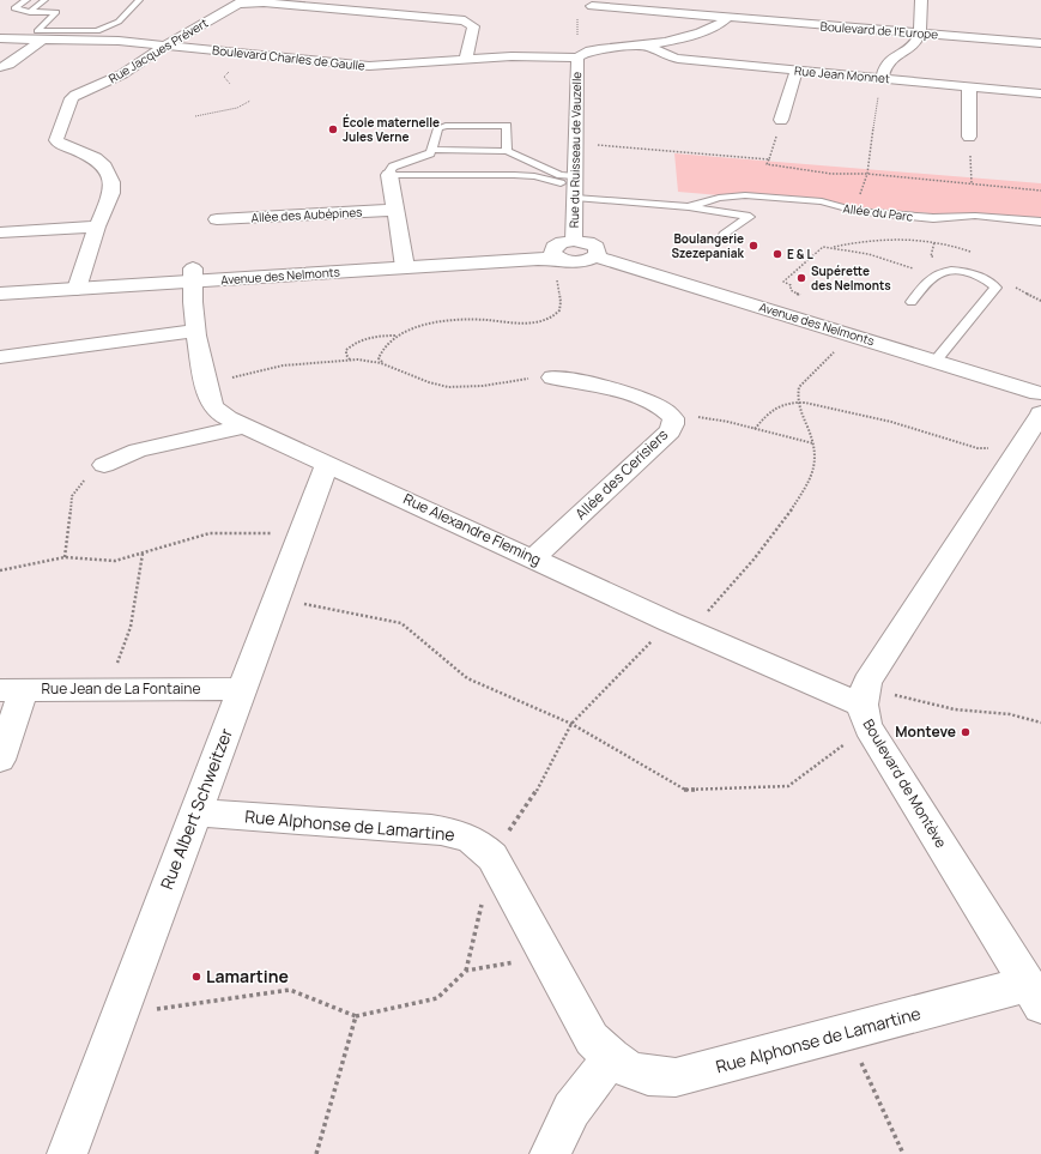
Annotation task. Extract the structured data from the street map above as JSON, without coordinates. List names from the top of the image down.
{
  "streets": {
    "street": [
      "Boulevard de l'Europe",
      "Rue Jacques Prévert",
      "Boulevard Charles de Gaulle",
      "Rue Jean Monnet",
      "Rue du Ruisseau de Vauzelle",
      "Allée des Aubépines",
      "Avenue des Nelmonts",
      "Allée des Cerisiers",
      "Rue Alexandre Fleming",
      "Rue Jean de La Fontaine",
      "Boulevard de Montève",
      "Rue Albert Schweitzer",
      "Rue Alphonse de Lamartine"
    ],
    "lane": ["Allée du Parc"]
  },
  "crossings": [
    ["Rue Jacques Prévert", "Boulevard Charles de Gaulle"],
    ["Rue Jacques Prévert", "Avenue des Nelmonts"],
    ["Boulevard Charles de Gaulle", "Rue du Ruisseau de Vauzelle"],
    ["Rue du Ruisseau de Vauzelle", "Avenue des Nelmonts"],
    ["Avenue des Nelmonts", "Rue Alexandre Fleming"],
    ["Allée des Cerisiers", "Rue Alexandre Fleming"],
    ["Rue Alexandre Fleming", "Boulevard de Montève"],
    ["Rue Alexandre Fleming", "Rue Albert Schweitzer"],
    ["Rue Jean de La Fontaine", "Rue Albert Schweitzer"],
    ["Boulevard de Montève", "Rue Alphonse de Lamartine"],
    ["Rue Albert Schweitzer", "Rue Alphonse de Lamartine"]
  ],
  "places": [
    "École maternelle Jules Verne",
    "Boulangerie Szezepaniak",
    "E & L",
    "Supérette des Nelmonts",
    "Monteve",
    "Lamartine"
  ]
}
